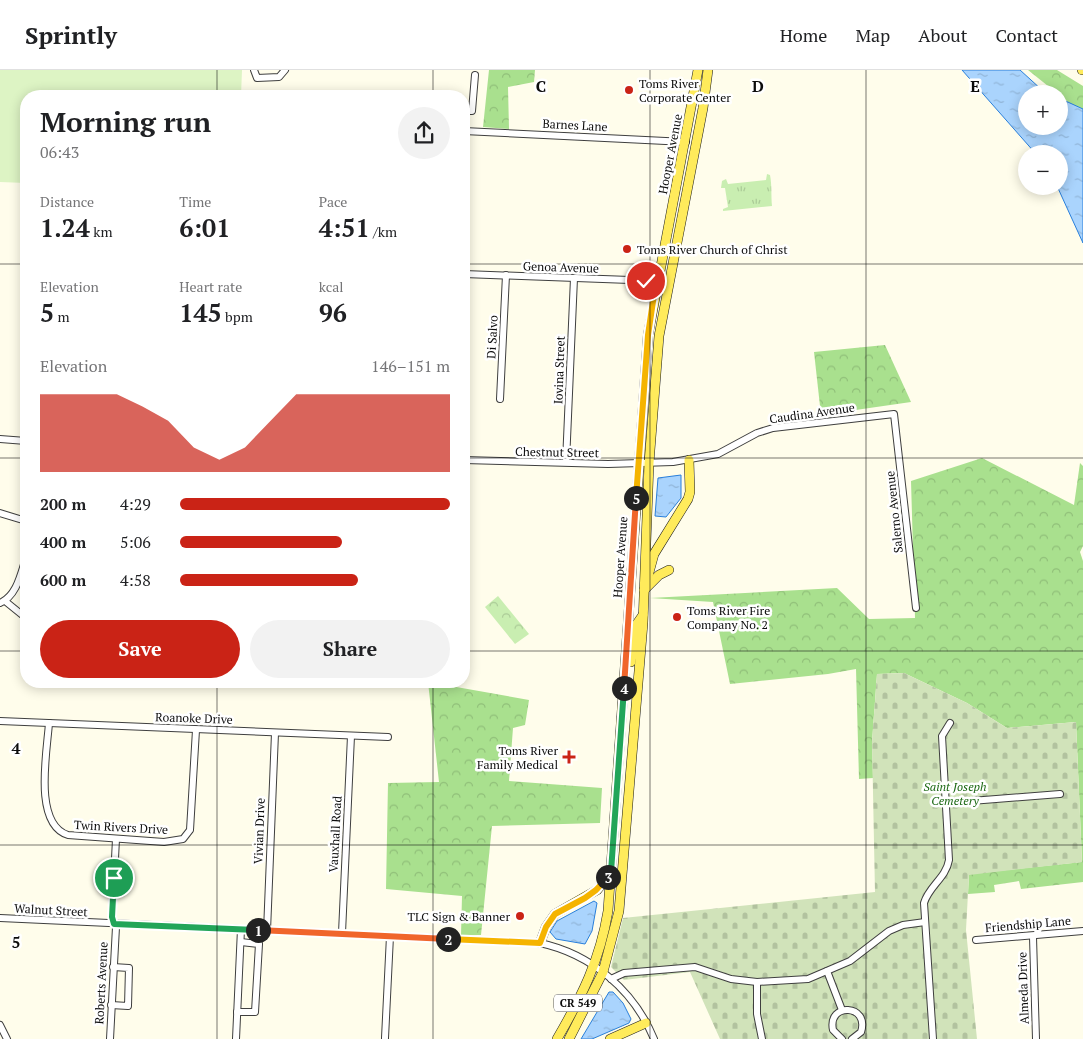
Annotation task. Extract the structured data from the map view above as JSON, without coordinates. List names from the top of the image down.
{
  "streets": {
    "main road": ["Hooper Avenue", "CR 549"],
    "street": [
      "Barnes Lane",
      "Genoa Avenue",
      "Di Salvo",
      "Iovina Street",
      "Caudina Avenue",
      "Chestnut Street",
      "Salerno Avenue",
      "Roanoke Drive",
      "Twin Rivers Drive",
      "Vivian Drive",
      "Vauxhall Road",
      "Walnut Street",
      "Friendship Lane",
      "Roberts Avenue",
      "Almeda Drive"
    ]
  },
  "crossings": [
    ["Barnes Lane", "Hooper Avenue"],
    ["Hooper Avenue", "Genoa Avenue"],
    ["Hooper Avenue", "Caudina Avenue"],
    ["Hooper Avenue", "Chestnut Street"],
    ["Hooper Avenue", "Walnut Street"],
    ["Genoa Avenue", "Di Salvo"],
    ["Genoa Avenue", "Iovina Street"],
    ["Iovina Street", "Chestnut Street"],
    ["Caudina Avenue", "Chestnut Street"],
    ["Caudina Avenue", "Salerno Avenue"],
    ["Roanoke Drive", "Twin Rivers Drive"],
    ["Roanoke Drive", "Vivian Drive"],
    ["Roanoke Drive", "Vauxhall Road"],
    ["Twin Rivers Drive", "Roberts Avenue"],
    ["Vivian Drive", "Walnut Street"],
    ["Vauxhall Road", "Walnut Street"],
    ["Walnut Street", "Roberts Avenue"],
    ["Friendship Lane", "Almeda Drive"]
  ],
  "parks": ["Saint Joseph Cemetery"],
  "places": {
    "other": [
      "Toms River Corporate Center",
      "Toms River Church of Christ",
      "Toms River Fire Company No. 2",
      "TLC Sign & Banner"
    ],
    "health": ["Toms River Family Medical"]
  },
  "page": {
    "header": "Sprintly",
    "nav": [
      "Home",
      "Map",
      "About",
      "Contact"
    ],
    "map_buttons": ["+", "−"],
    "heading": ["Morning run", "06:43"],
    "stats": [
      ["Distance", "1.24 km"],
      ["Time", "6:01"],
      ["Pace", "4:51 /km"],
      ["Elevation", "5 m"],
      ["Heart rate", "145 bpm"],
      ["kcal", "96"]
    ],
    "chart": ["Elevation", "146–151 m"],
    "list": [
      {
        "name": "200 m",
        "note": "4:29"
      },
      {
        "name": "400 m",
        "note": "5:06"
      },
      {
        "name": "600 m",
        "note": "4:58"
      }
    ],
    "pins": [
      "5",
      "4",
      "3",
      "1",
      "2"
    ],
    "buttons": ["Save", "Share"]
  },
  "grid": {
    "columns": ["C", "D", "E"],
    "rows": ["4", "5"]
  }
}
